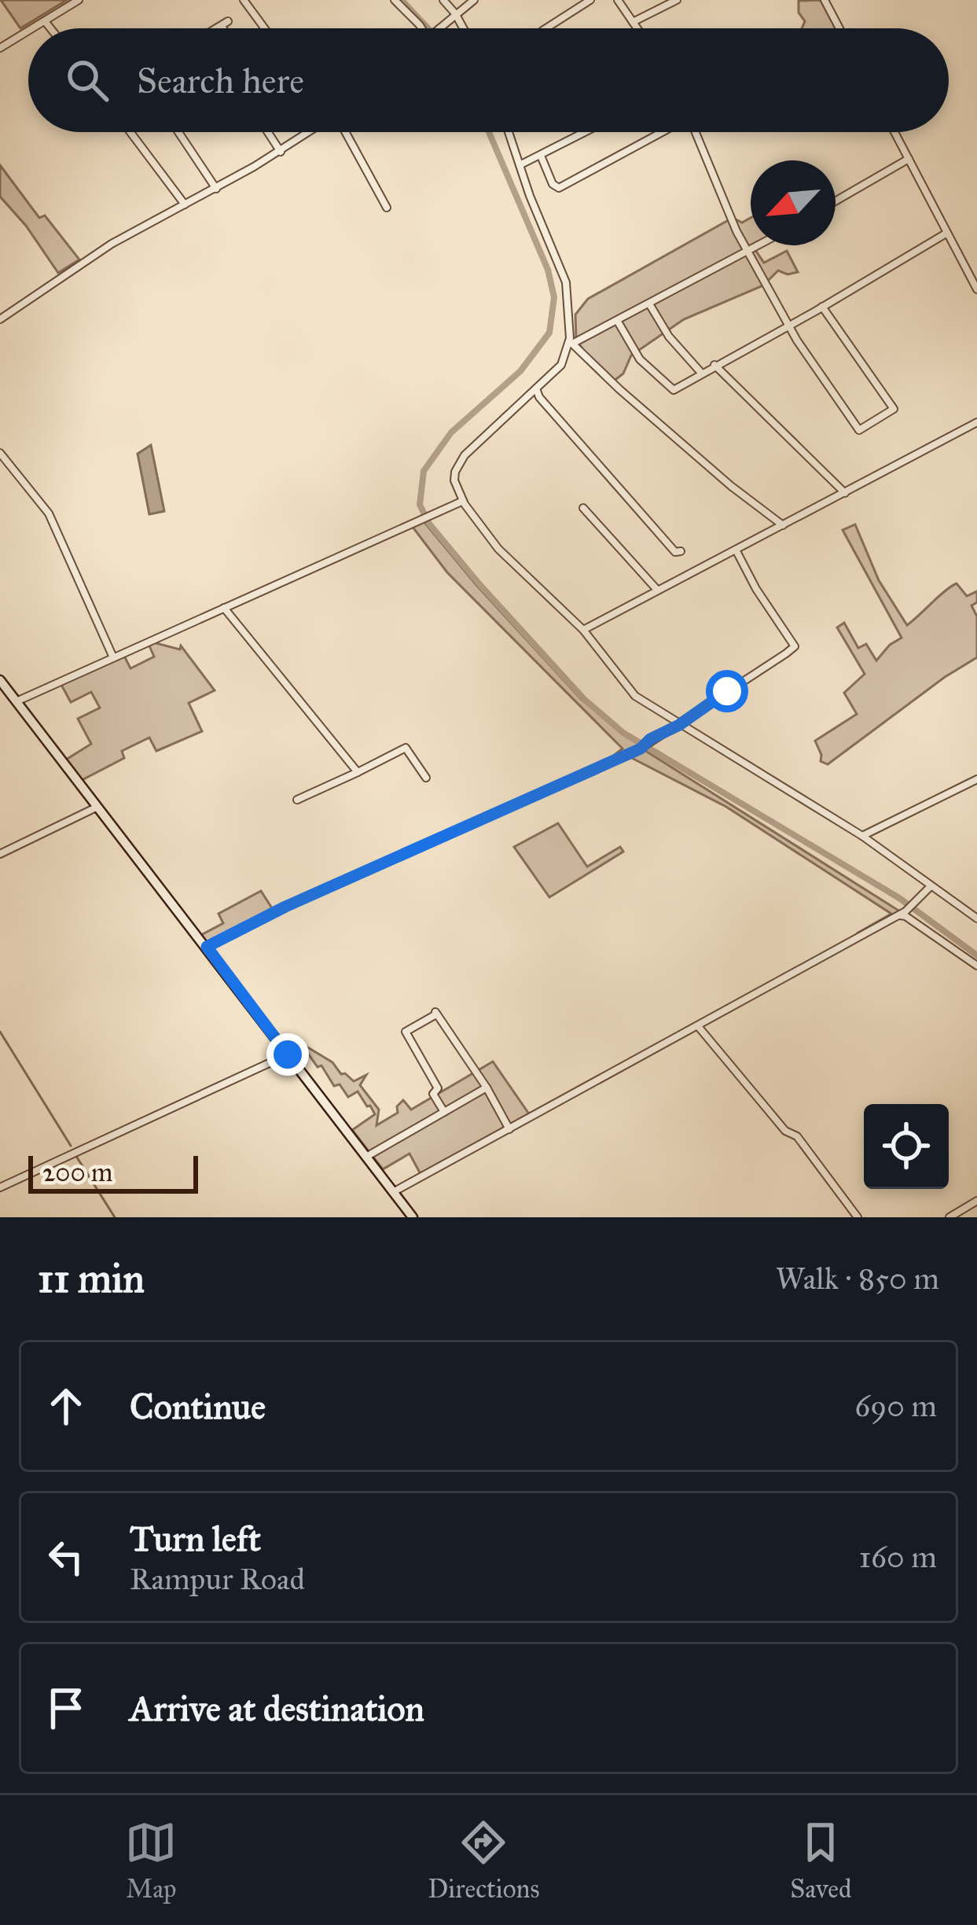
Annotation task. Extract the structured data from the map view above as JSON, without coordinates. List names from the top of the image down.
{
  "scale_bar": "200 m",
  "north": "bottom left",
  "page": {
    "search": "Search here",
    "scale": "200 m",
    "heading": ["11 min", "Walk · 850 m"],
    "list": [
      ["Continue", "690 m"],
      ["Turn left", "Rampur Road", "160 m"],
      "Arrive at destination"
    ],
    "nav": ["Map", "Directions", "Saved"]
  }
}
